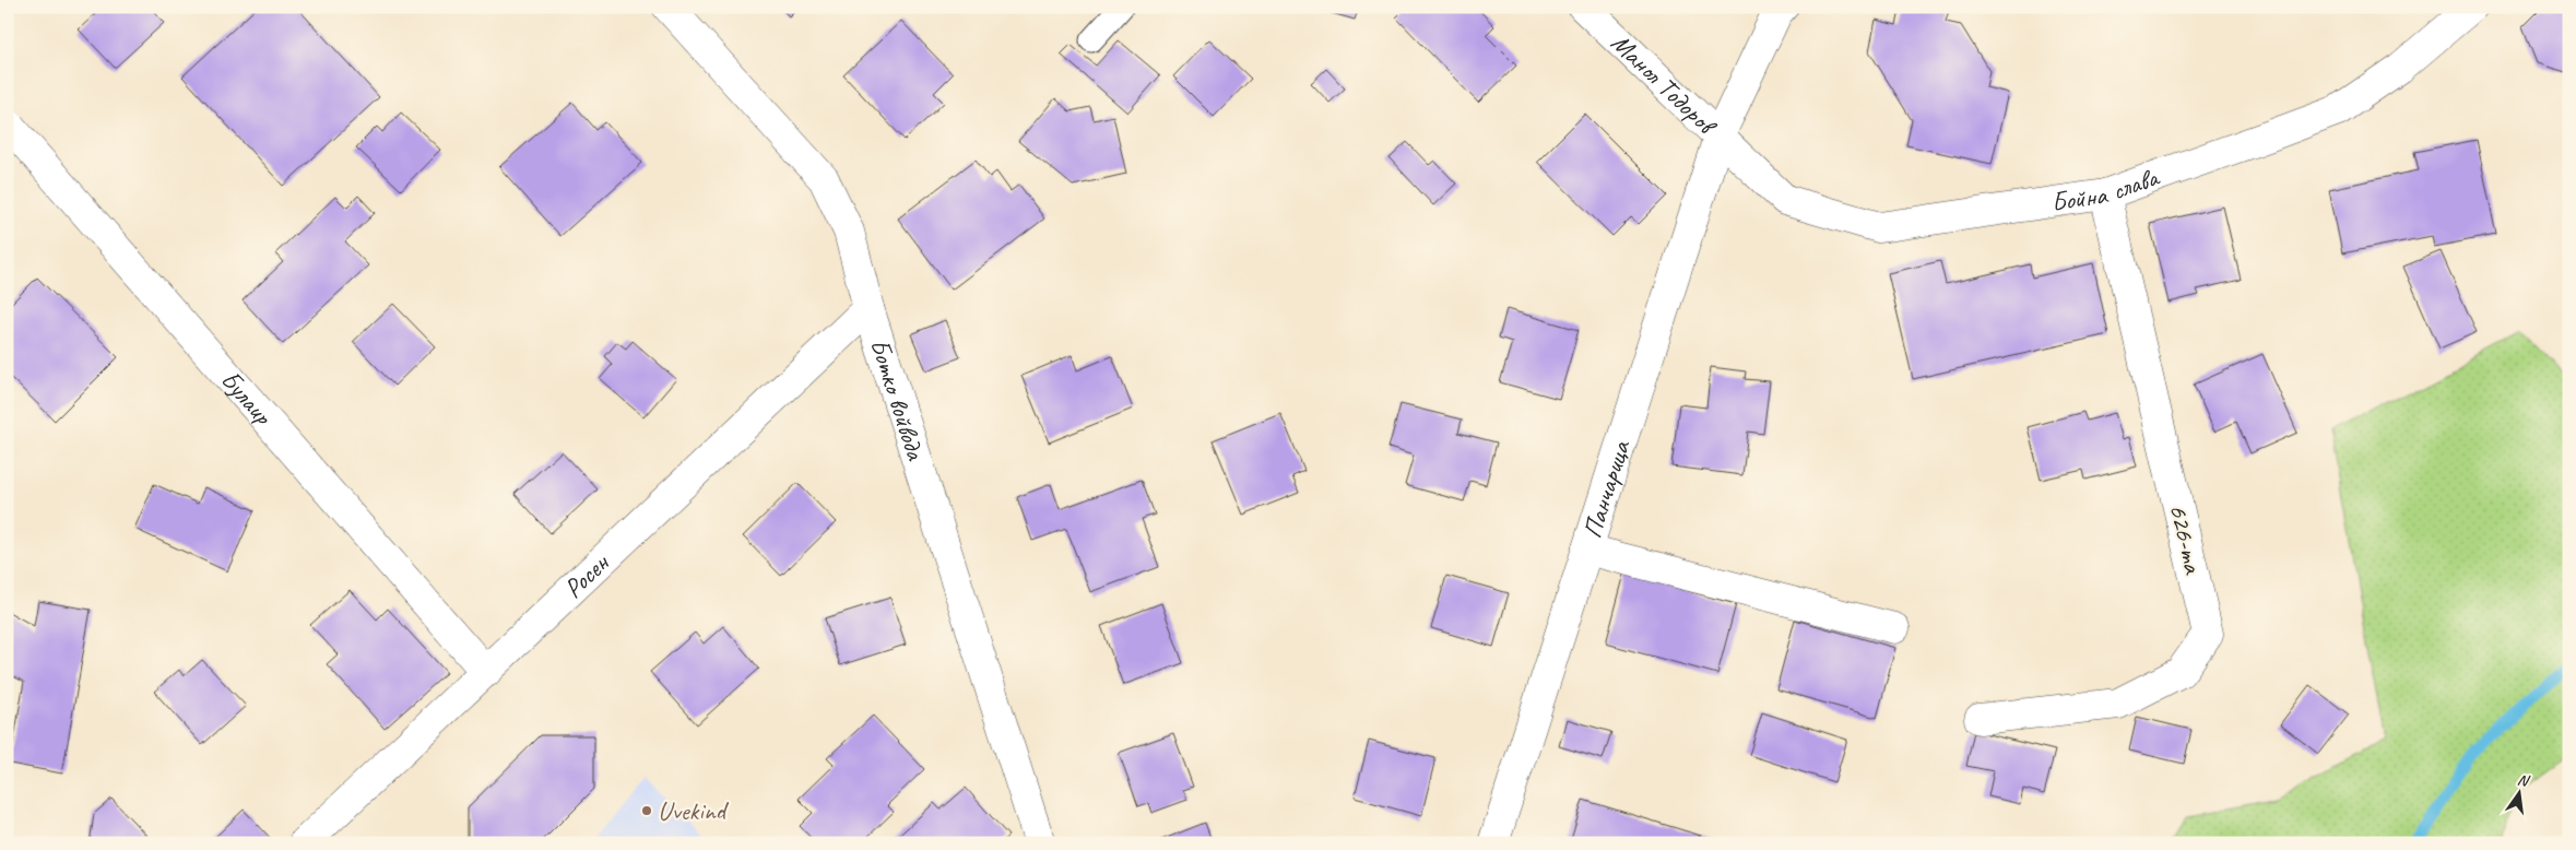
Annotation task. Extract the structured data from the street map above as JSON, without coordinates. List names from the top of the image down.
{
  "streets": {
    "street": [
      "Манол Тодоров",
      "Бойна слава",
      "Булаир",
      "Ботко войвода",
      "Панчарица",
      "626-та",
      "Росен"
    ]
  },
  "crossings": [
    ["Манол Тодоров", "Бойна слава"],
    ["Манол Тодоров", "Панчарица"],
    ["Бойна слава", "Панчарица"],
    ["Бойна слава", "626-та"],
    ["Булаир", "Росен"],
    ["Ботко войвода", "Росен"]
  ],
  "places": ["Uvekind"],
  "north": "top"
}
